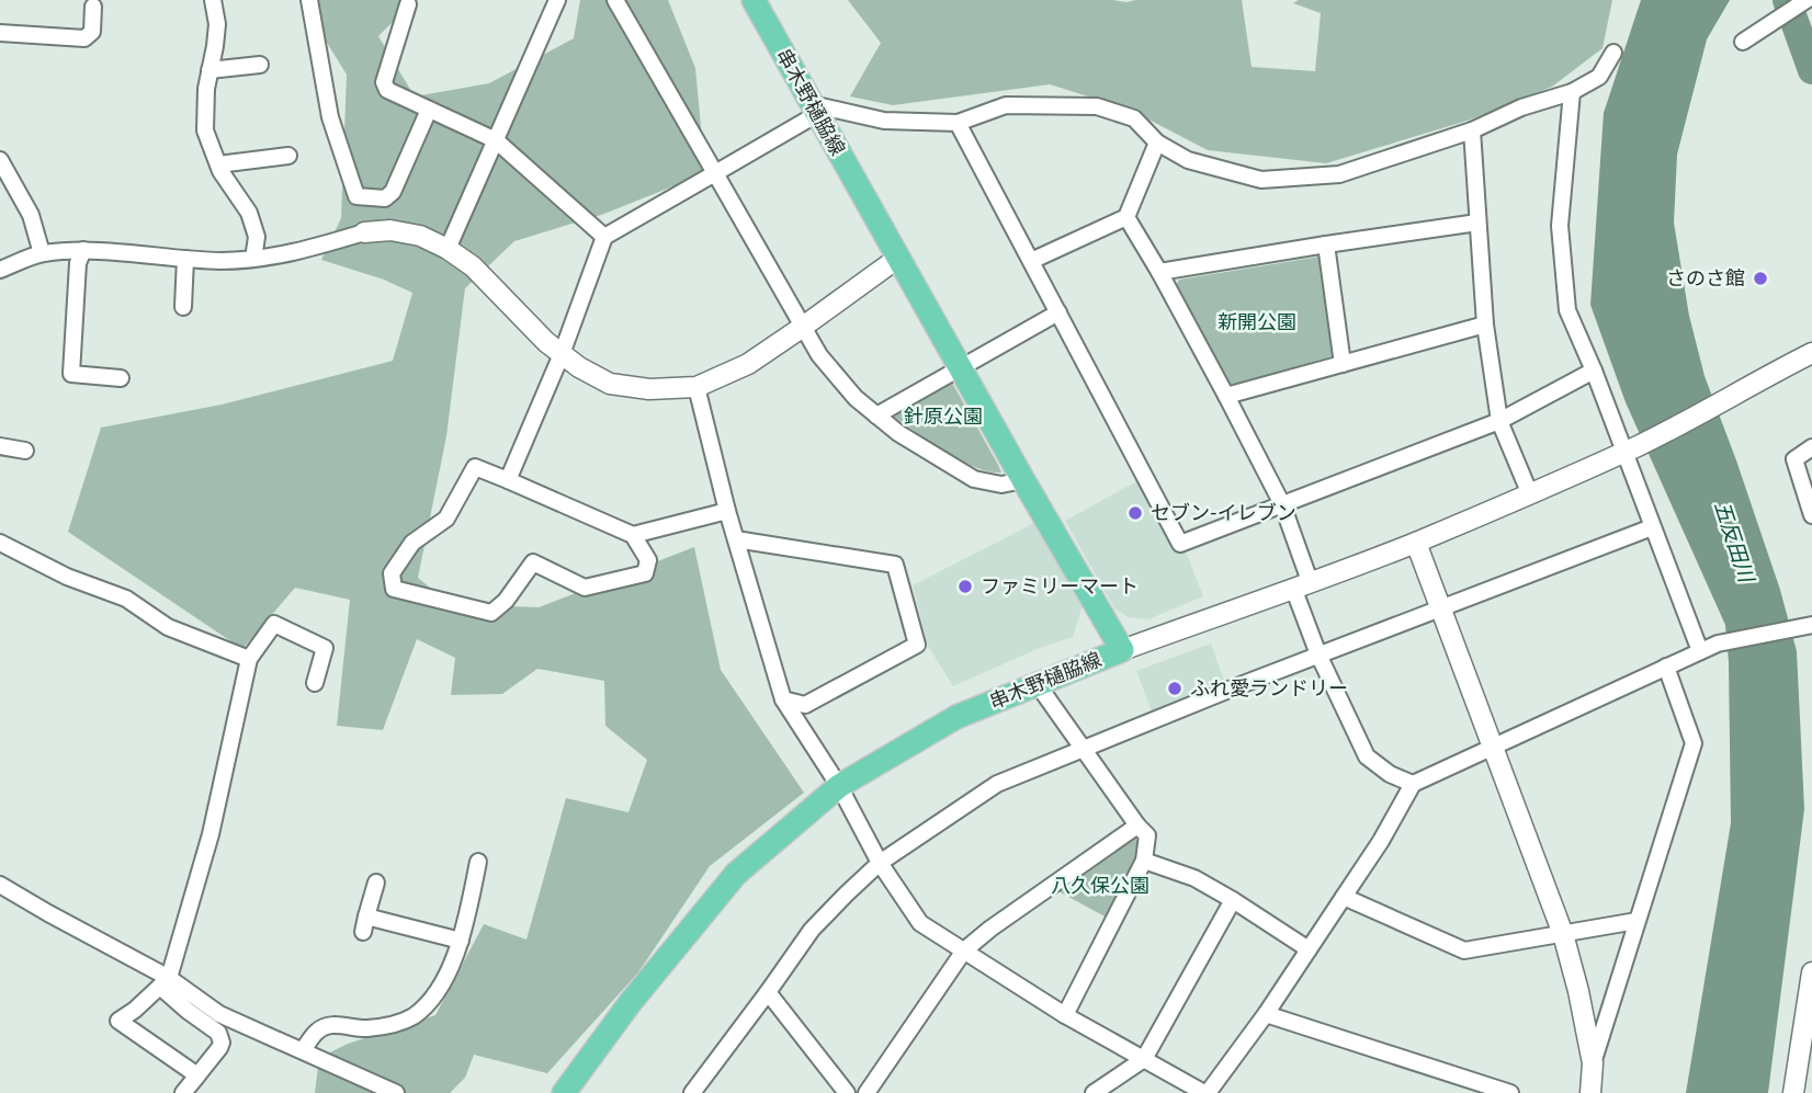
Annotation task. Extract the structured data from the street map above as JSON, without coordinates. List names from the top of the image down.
{
  "streets": {
    "main road": ["串木野樋脇線"]
  },
  "water": ["五反田川"],
  "parks": ["新開公園", "針原公園", "八久保公園"],
  "places": [
    "さのさ館",
    "セブン-イレブン",
    "ファミリーマート",
    "ふれ愛ランドリー"
  ]
}
